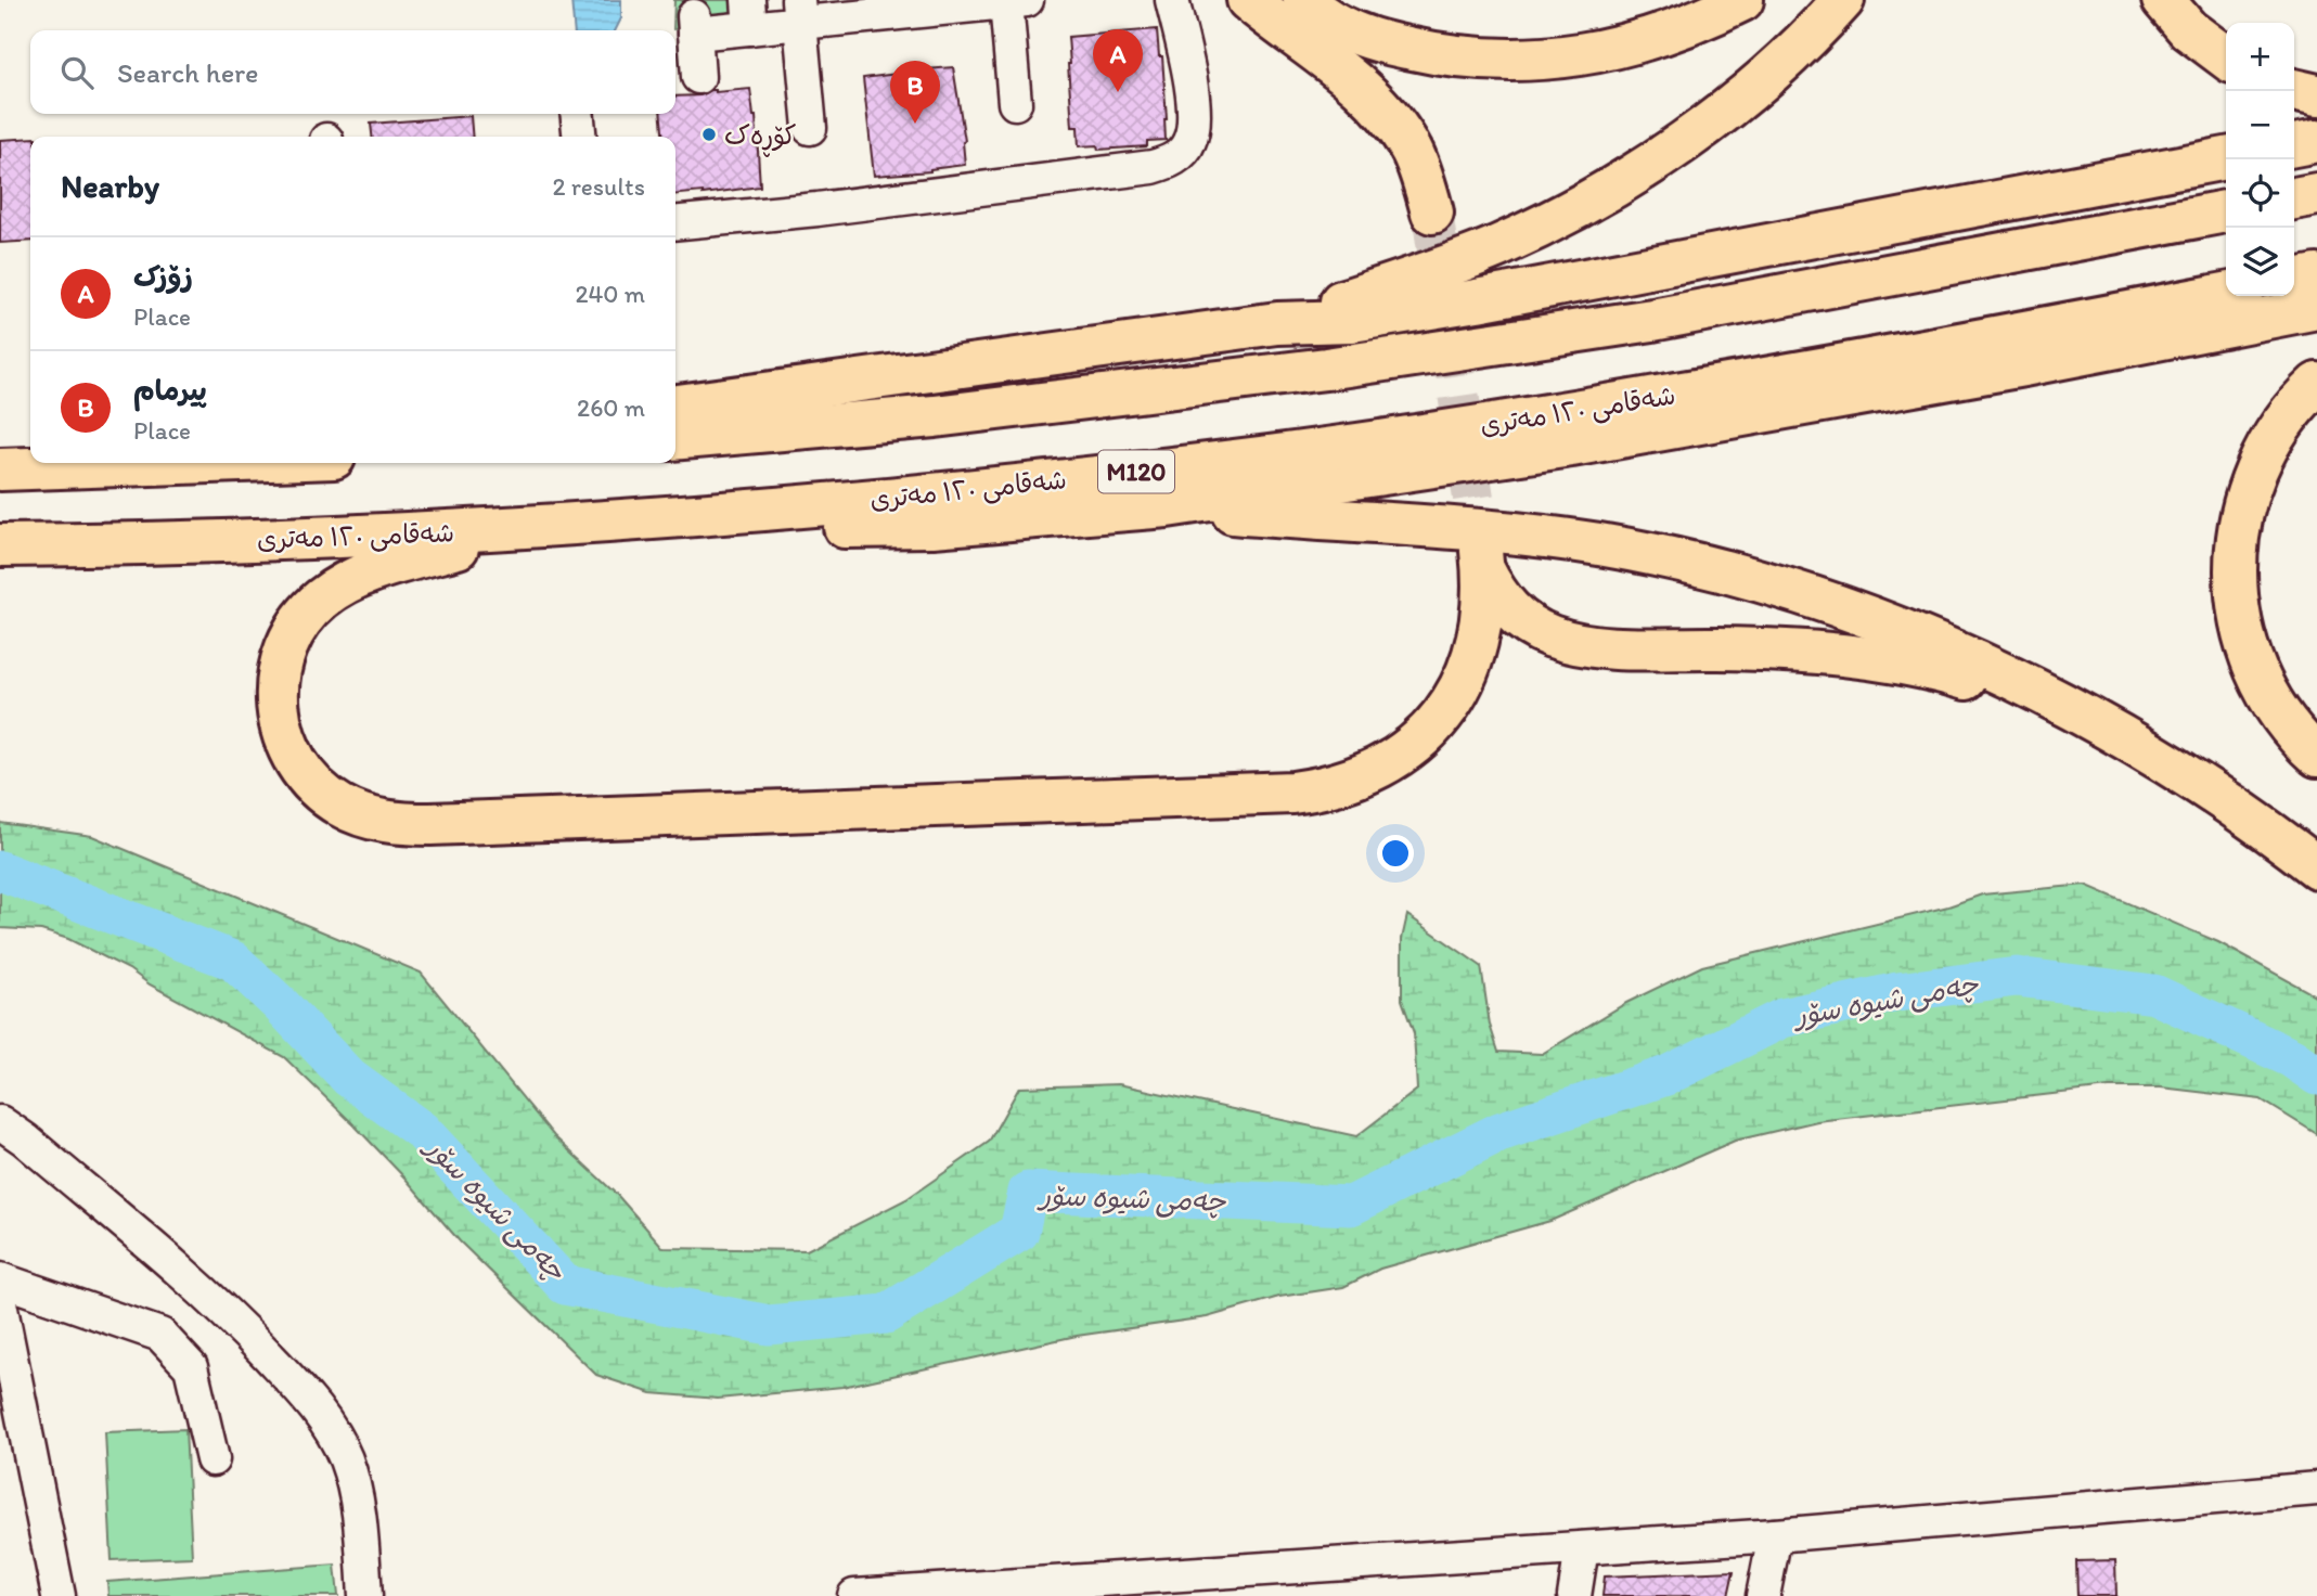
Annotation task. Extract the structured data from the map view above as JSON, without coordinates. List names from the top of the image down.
{
  "streets": {
    "highway": ["شەقامی ١٢٠ مەتری", "M120"]
  },
  "water": ["چەمی شیوە سۆر"],
  "places": ["کۆڕەک"],
  "page": {
    "map_buttons": ["+", "−"],
    "pins": ["A", "B"],
    "search": "Search here",
    "heading": ["Nearby", "2 results"],
    "list": [
      {
        "mark": "A",
        "name": "زۆزک",
        "note": "Place",
        "value": "240 m"
      },
      {
        "mark": "B",
        "name": "پیرمام",
        "note": "Place",
        "value": "260 m"
      }
    ]
  }
}
